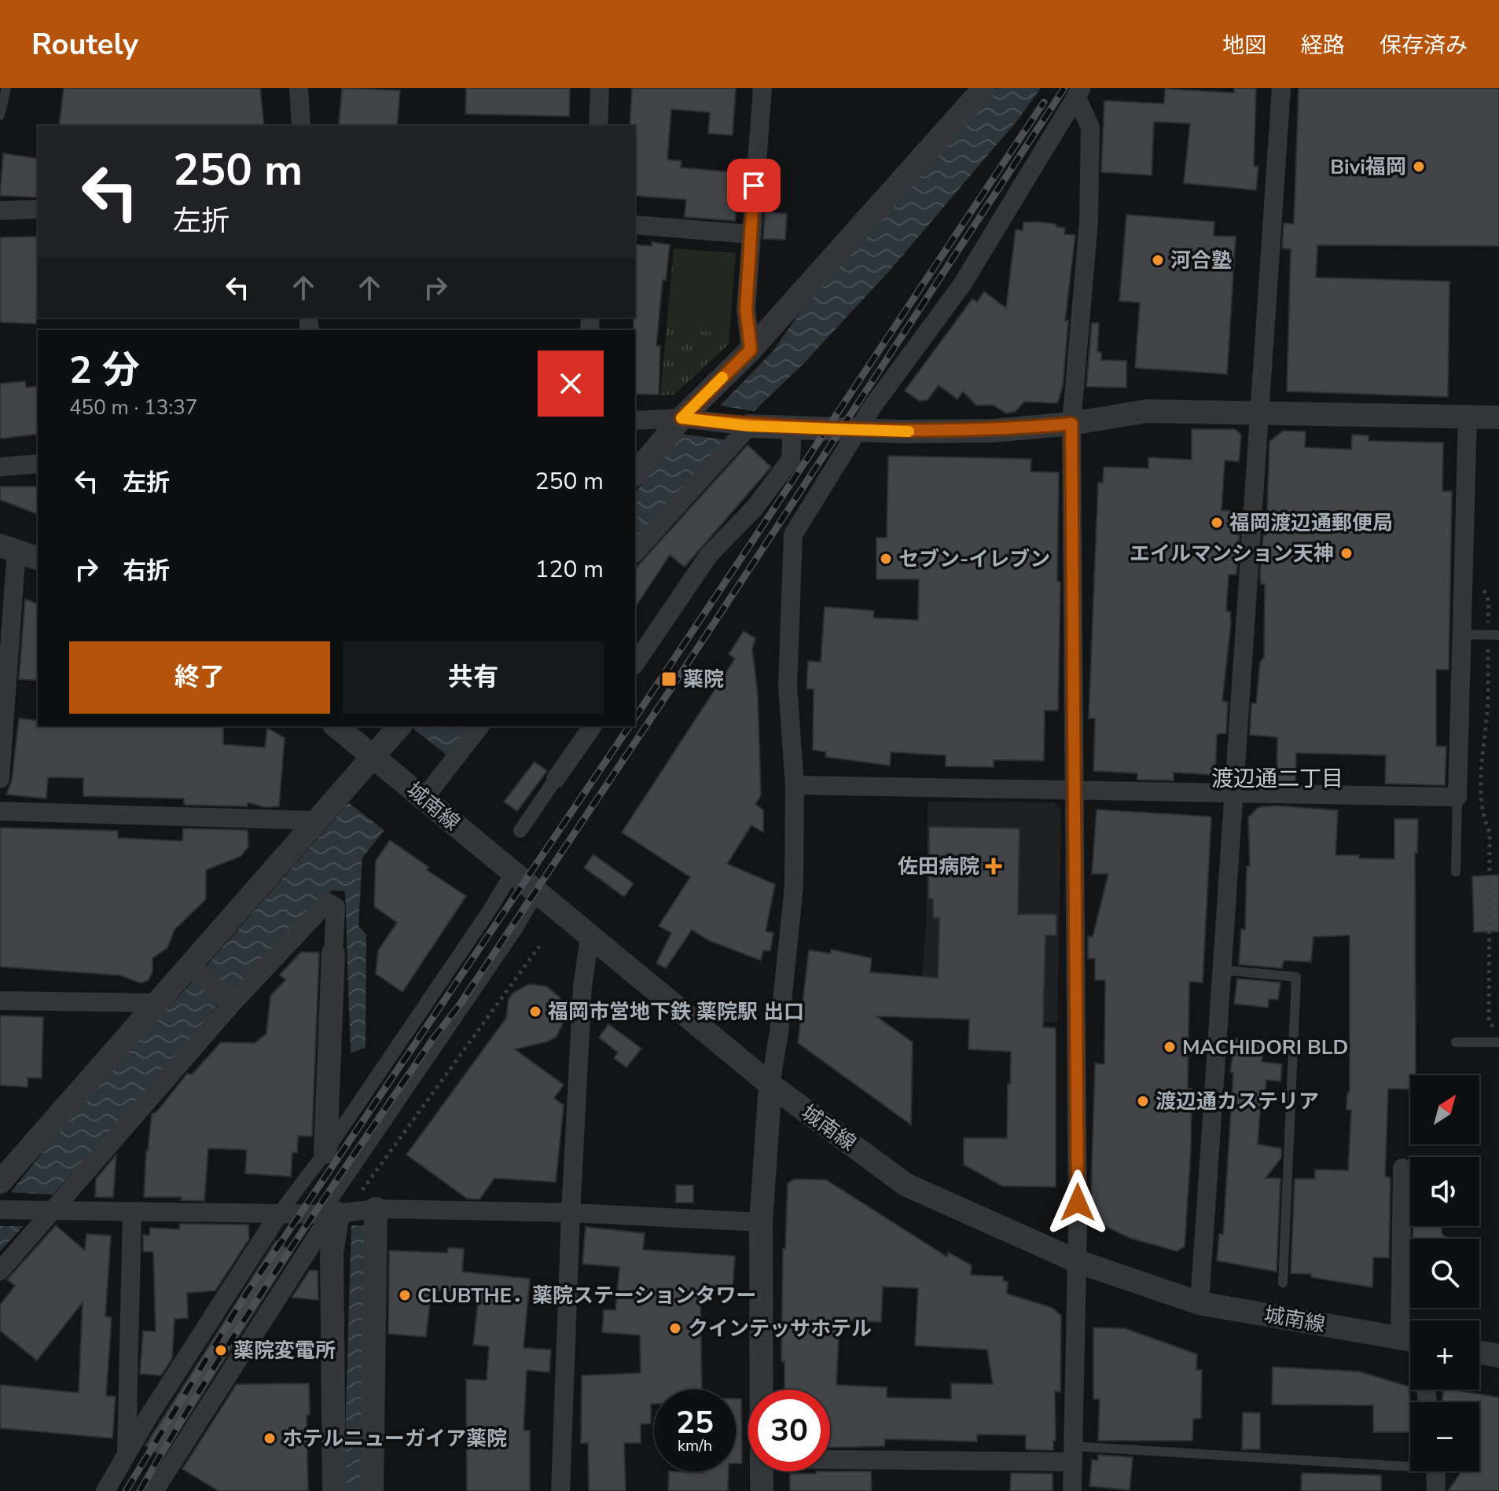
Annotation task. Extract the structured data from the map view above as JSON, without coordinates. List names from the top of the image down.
{
  "streets": {
    "street": ["城南線"]
  },
  "districts": ["渡辺通二丁目"],
  "places": {
    "other": [
      "Bivi福岡",
      "河合塾",
      "福岡渡辺通郵便局",
      "エイルマンション天神",
      "セブン-イレブン",
      "福岡市営地下鉄 薬院駅 出口",
      "MACHIDORI BLD",
      "渡辺通カステリア",
      "CLUBTHE．薬院ステーションタワー",
      "クインテッサホテル",
      "薬院変電所",
      "ホテルニューガイア薬院"
    ],
    "transit": ["薬院"],
    "health": ["佐田病院"]
  },
  "north": "top right",
  "page": {
    "header": "Routely",
    "nav": ["地図", "経路", "保存済み"],
    "turn": ["250 m", "左折"],
    "heading": ["2 分", "450 m · 13:37"],
    "list": [
      {
        "name": "左折",
        "value": "250 m"
      },
      {
        "name": "右折",
        "value": "120 m"
      }
    ],
    "buttons": ["終了", "共有"],
    "map_buttons": ["+", "−"],
    "speed": "25 km/h",
    "limit": "30"
  }
}
